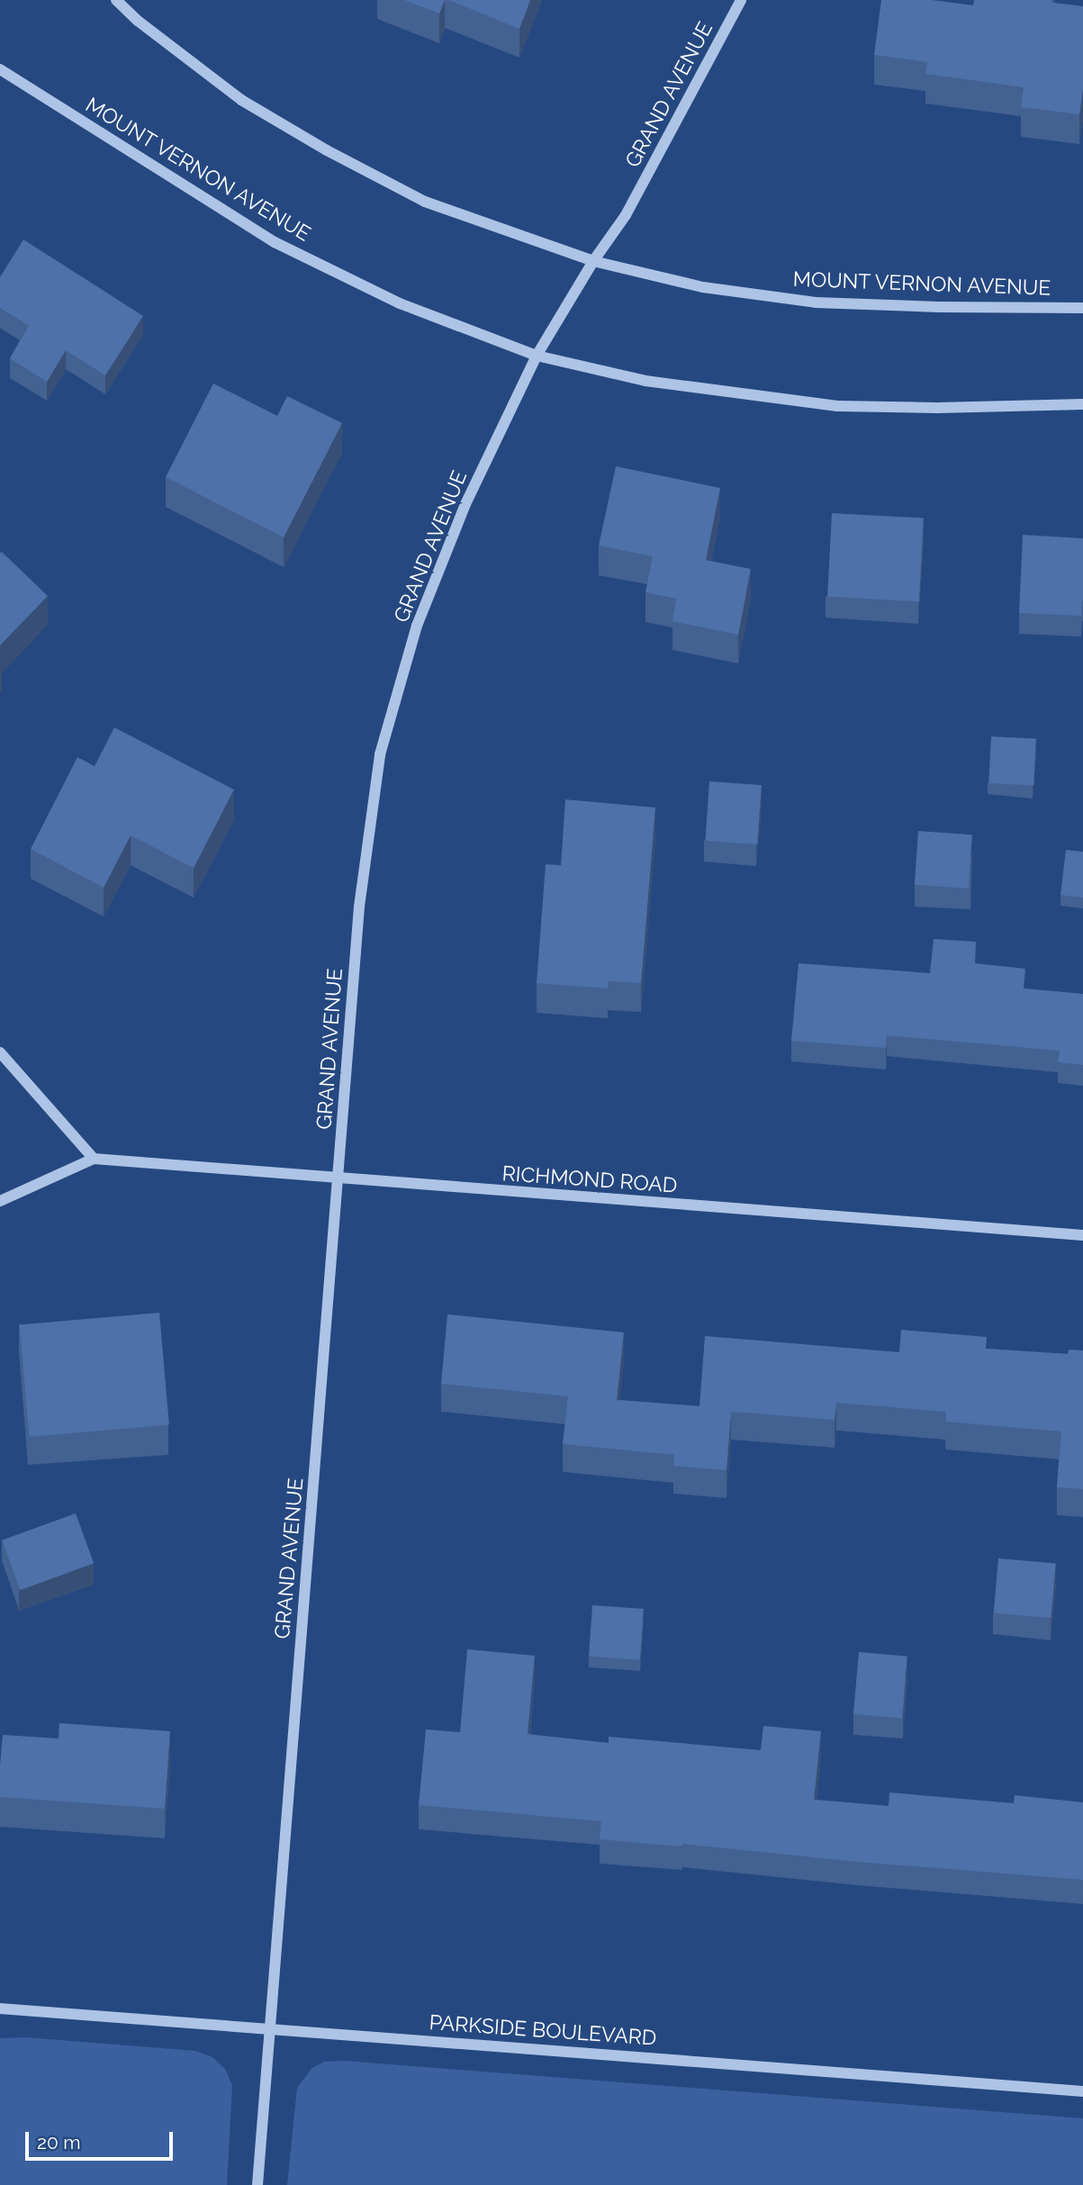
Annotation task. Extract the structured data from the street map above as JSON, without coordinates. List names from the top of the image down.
{
  "streets": {
    "street": [
      "GRAND AVENUE",
      "MOUNT VERNON AVENUE",
      "RICHMOND ROAD",
      "PARKSIDE BOULEVARD"
    ]
  },
  "crossings": [
    ["GRAND AVENUE", "MOUNT VERNON AVENUE"],
    ["GRAND AVENUE", "RICHMOND ROAD"],
    ["GRAND AVENUE", "PARKSIDE BOULEVARD"]
  ],
  "scale_bar": "20 m"
}
